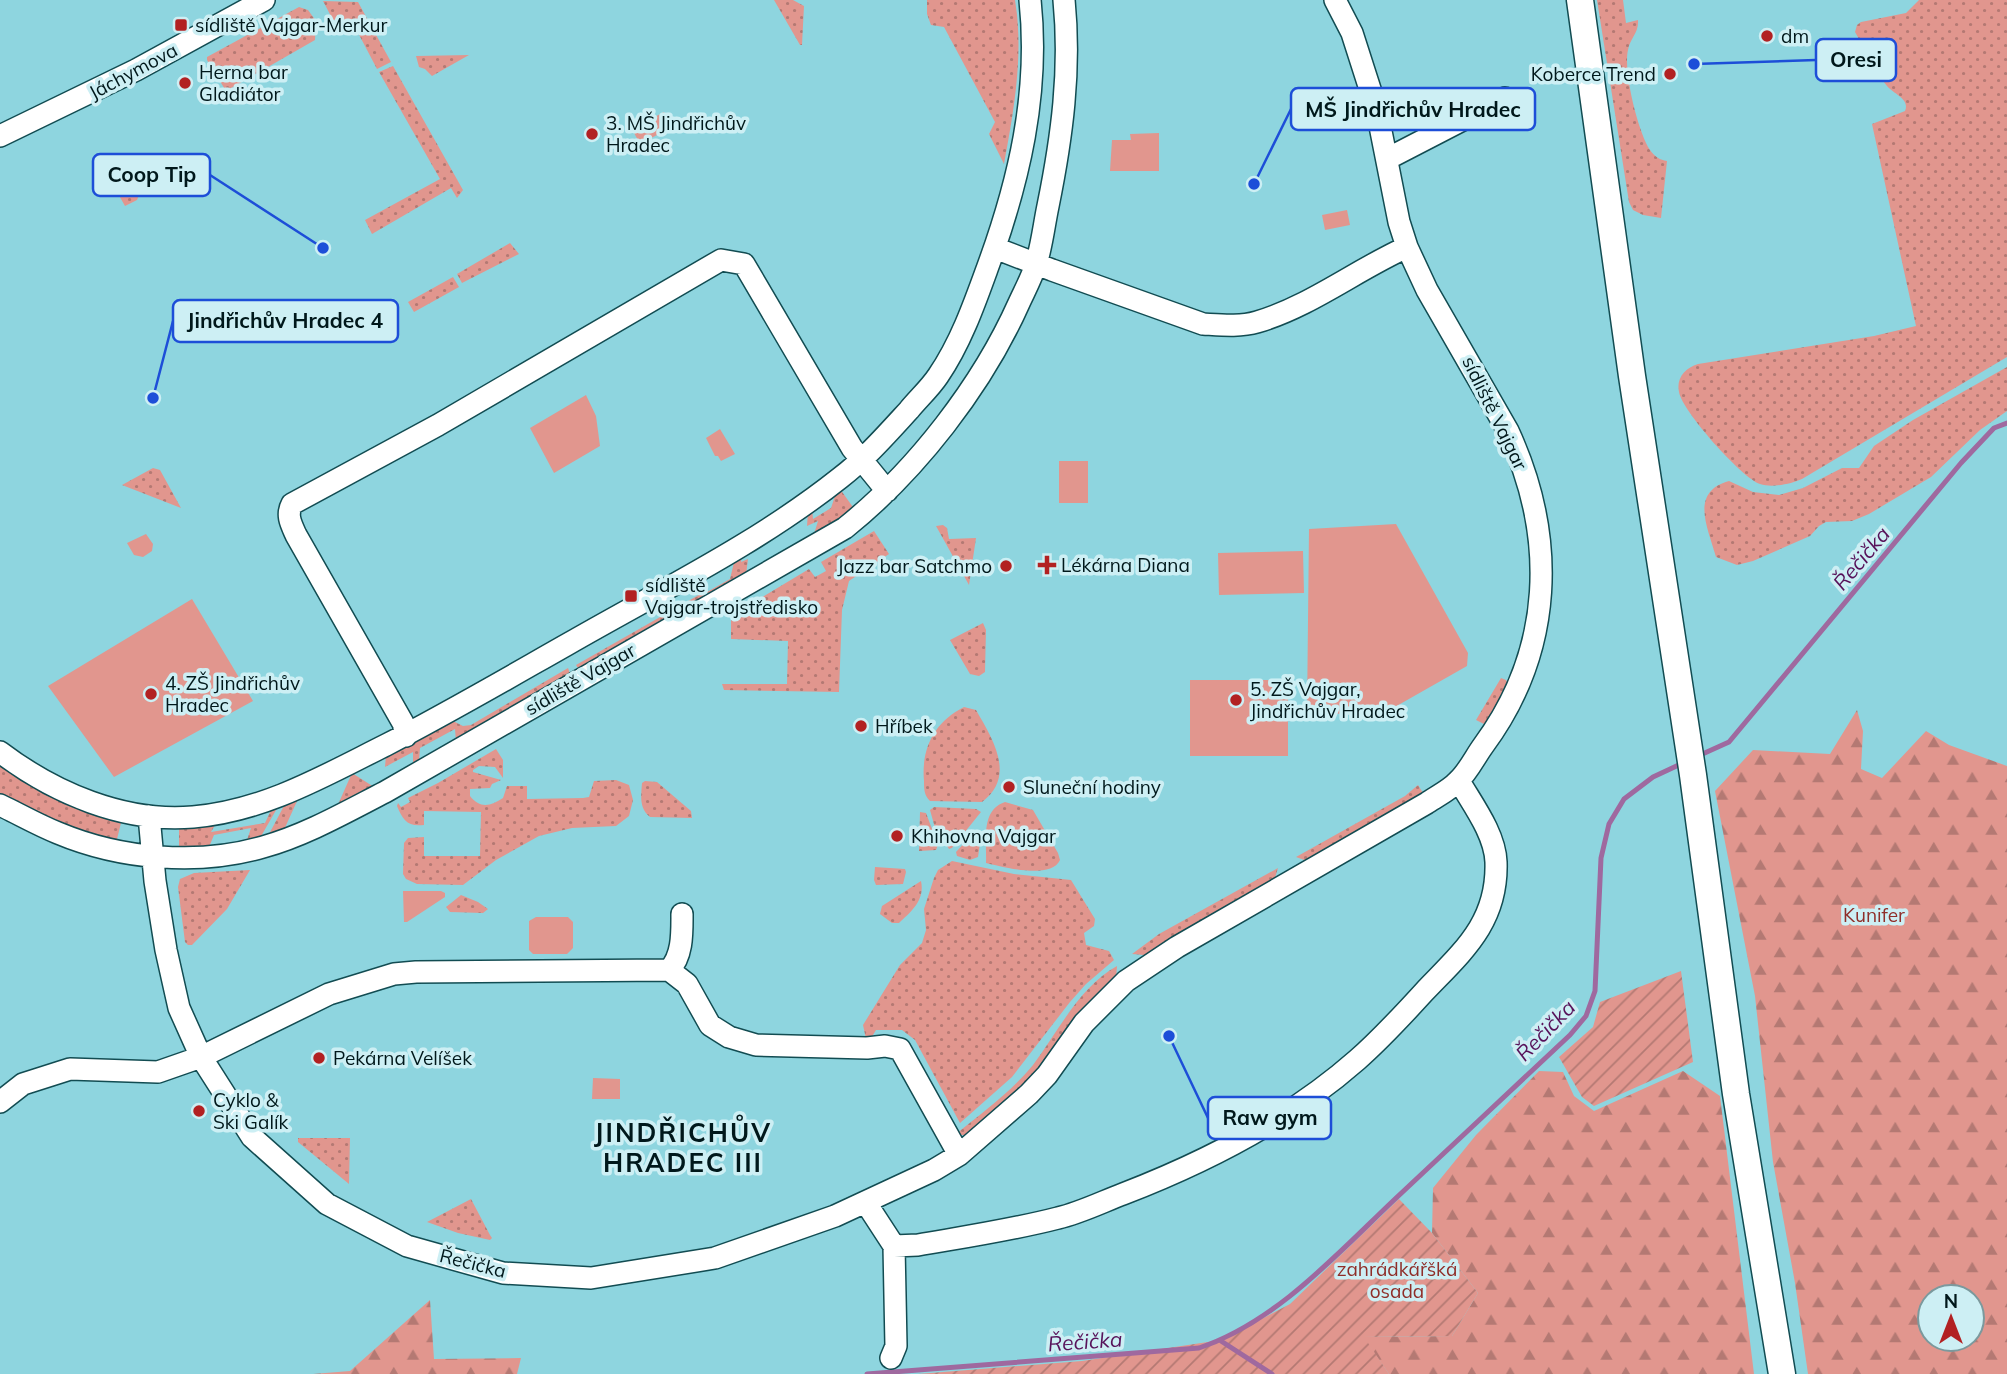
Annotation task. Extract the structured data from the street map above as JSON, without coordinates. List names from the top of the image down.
{
  "streets": {
    "street": ["Jáchymova", "sídliště Vajgar", "Řečička"]
  },
  "crossings": [
    ["sídliště Vajgar", "Řečička"]
  ],
  "districts": ["JINDŘICHŮV HRADEC III"],
  "water": ["Řečička"],
  "parks": ["Kunifer", "zahrádkářšká osada"],
  "places": {
    "transit": ["sídliště Vajgar-Merkur", "sídliště Vajgar-trojstředisko"],
    "other": [
      "dm",
      "Oresi",
      "Koberce Trend",
      "Herna bar Gladiátor",
      "3. MŠ Jindřichův Hradec",
      "MŠ Jindřichův Hradec",
      "Coop Tip",
      "Jindřichův Hradec 4",
      "Jazz bar Satchmo",
      "4. ZŠ Jindřichův Hradec",
      "5. ZŠ Vajgar, Jindřichův Hradec",
      "Hříbek",
      "Sluneční hodiny",
      "Khihovna Vajgar",
      "Raw gym",
      "Pekárna Velíšek",
      "Cyklo & Ski Galík"
    ],
    "health": ["Lékárna Diana"]
  },
  "north": "top"
}
